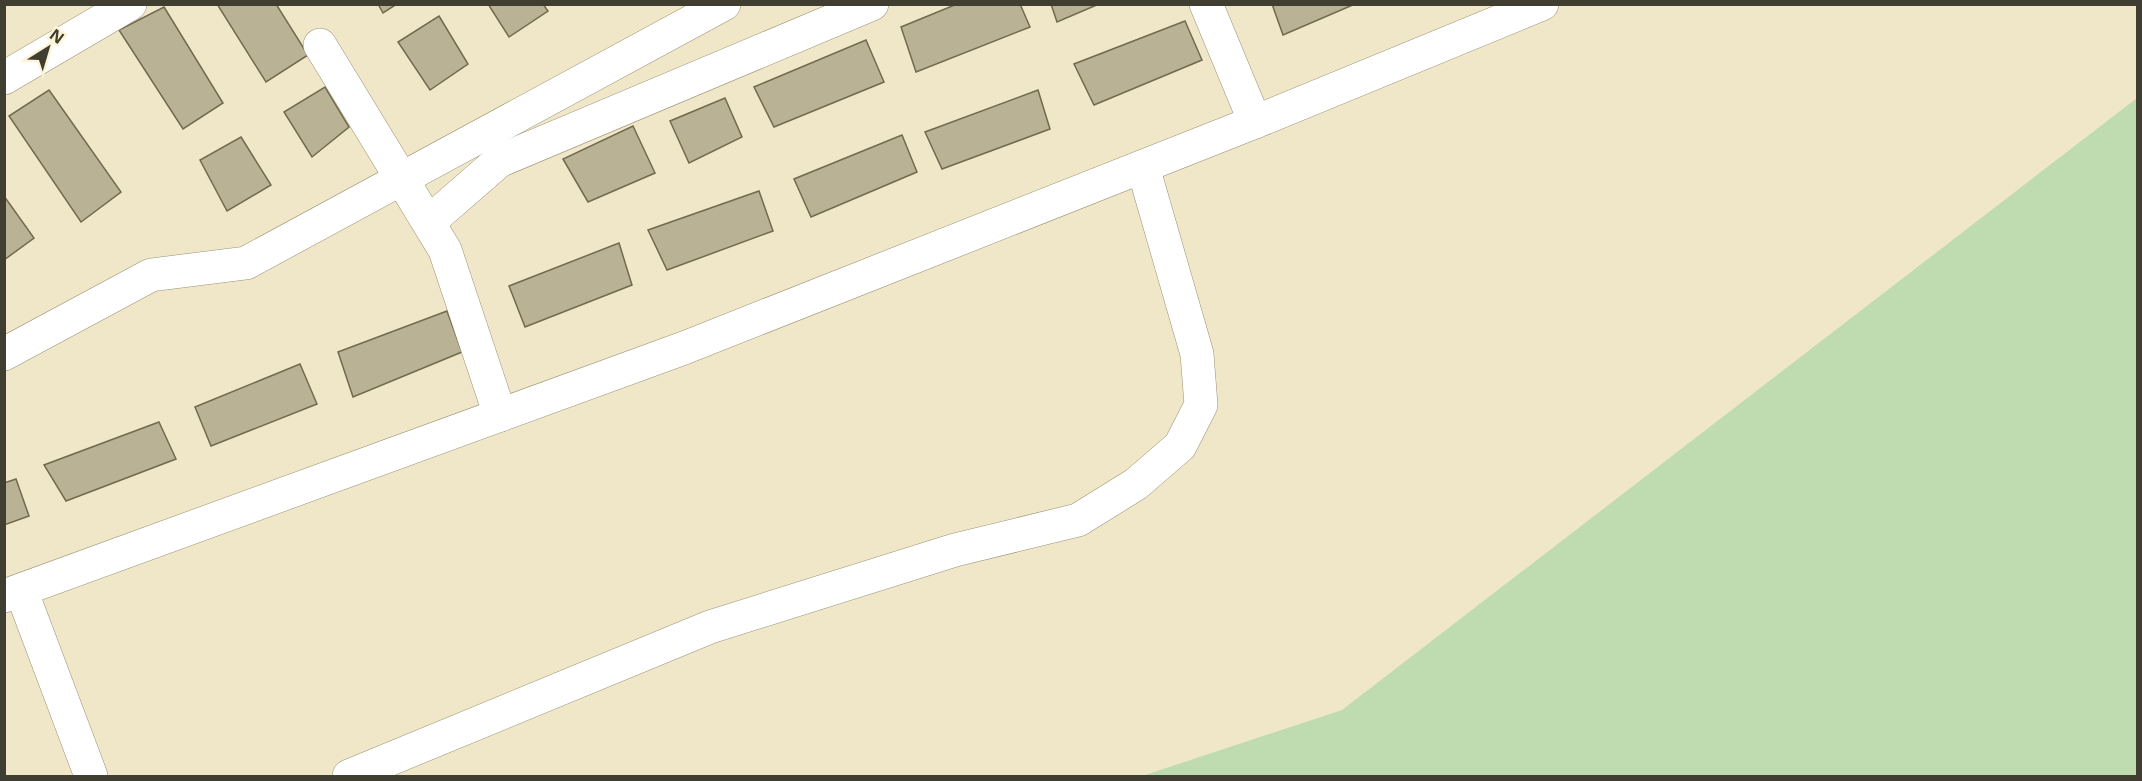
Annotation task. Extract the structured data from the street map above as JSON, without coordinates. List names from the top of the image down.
{
  "north": "top right"
}
